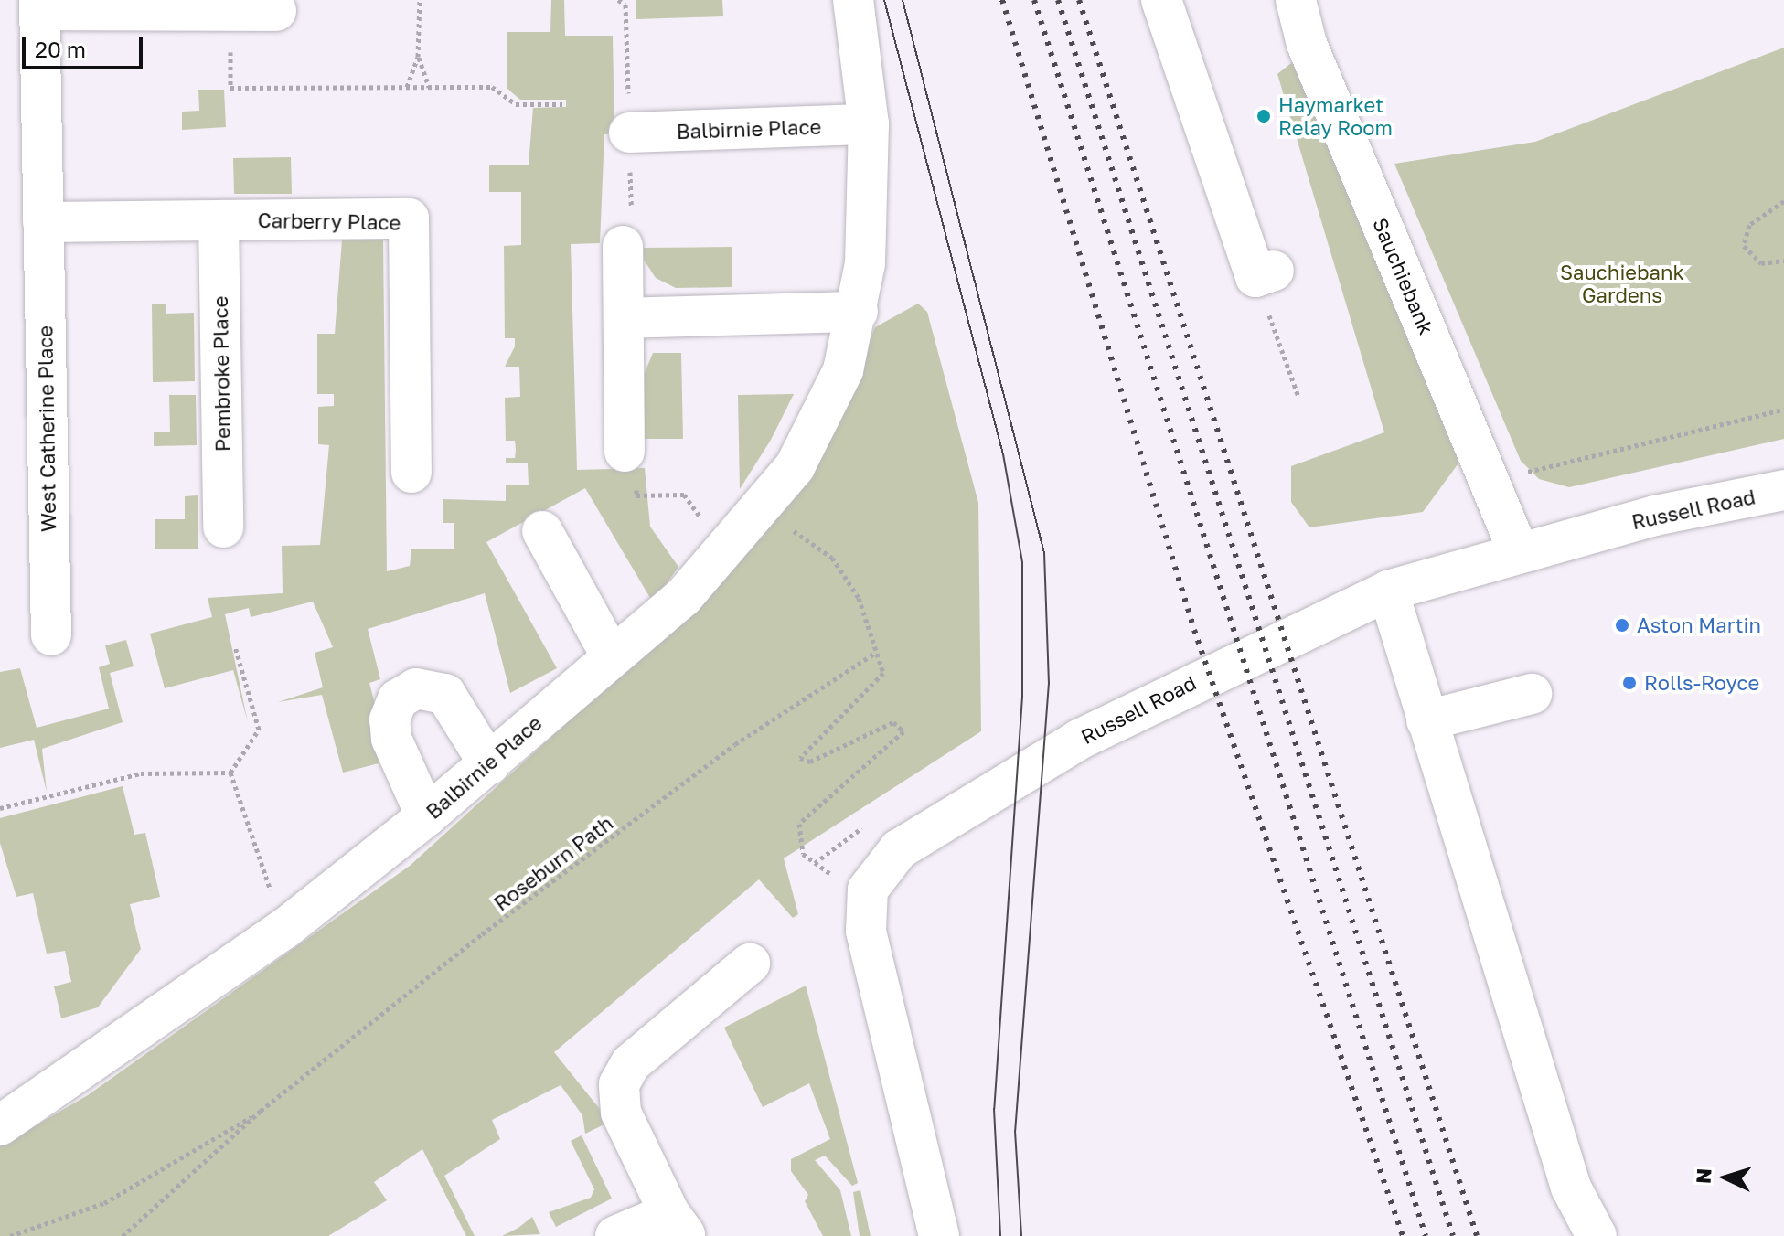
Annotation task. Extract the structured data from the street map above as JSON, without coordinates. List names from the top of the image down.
{
  "streets": {
    "street": [
      "Balbirnie Place",
      "Carberry Place",
      "Sauchiebank",
      "Pembroke Place",
      "West Catherine Place",
      "Russell Road"
    ],
    "path": ["Roseburn Path"]
  },
  "crossings": [
    ["Carberry Place", "Pembroke Place"],
    ["Carberry Place", "West Catherine Place"],
    ["Sauchiebank", "Russell Road"]
  ],
  "parks": ["Sauchiebank Gardens"],
  "places": ["Haymarket Relay Room", "Aston Martin", "Rolls-Royce"],
  "scale_bar": "20 m",
  "north": "left"
}
